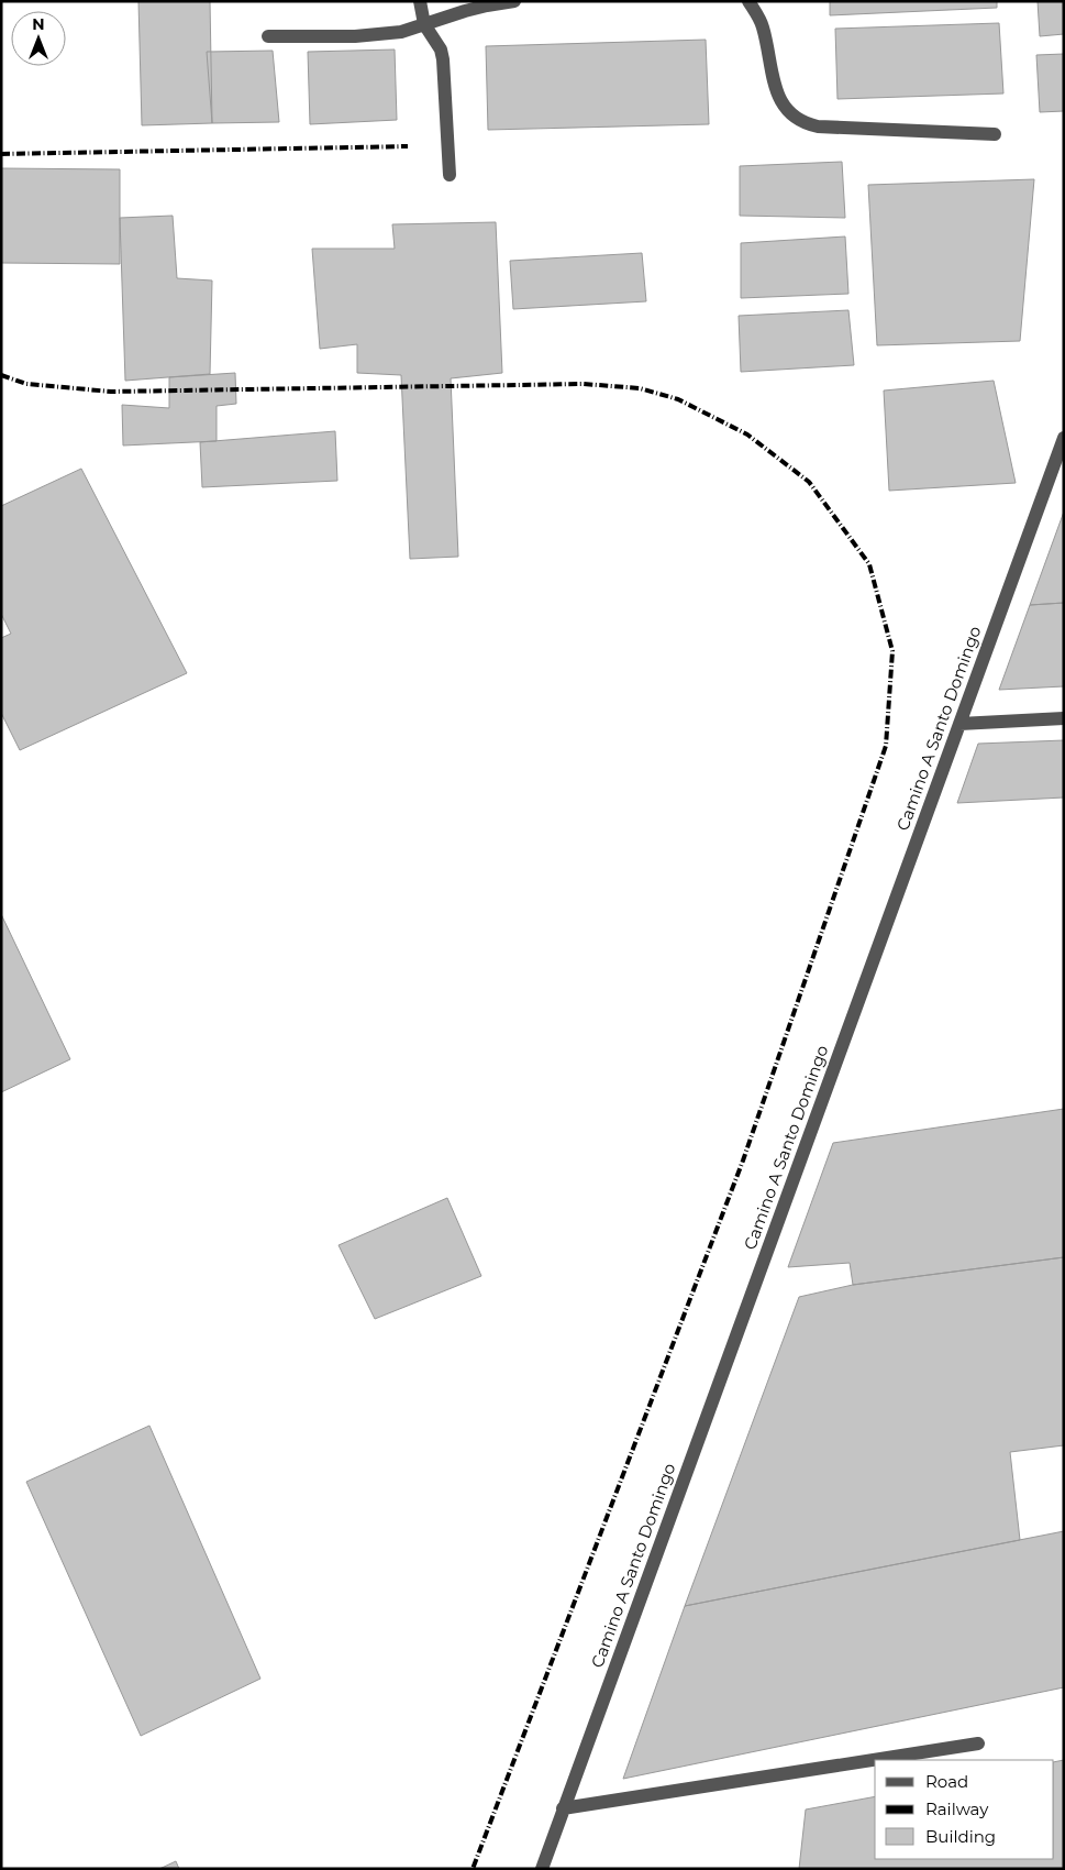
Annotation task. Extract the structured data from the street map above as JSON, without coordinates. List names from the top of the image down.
{
  "streets": {
    "street": ["Camino A Santo Domingo"]
  },
  "legend": ["Road", "Railway", "Building"],
  "north": "top"
}
